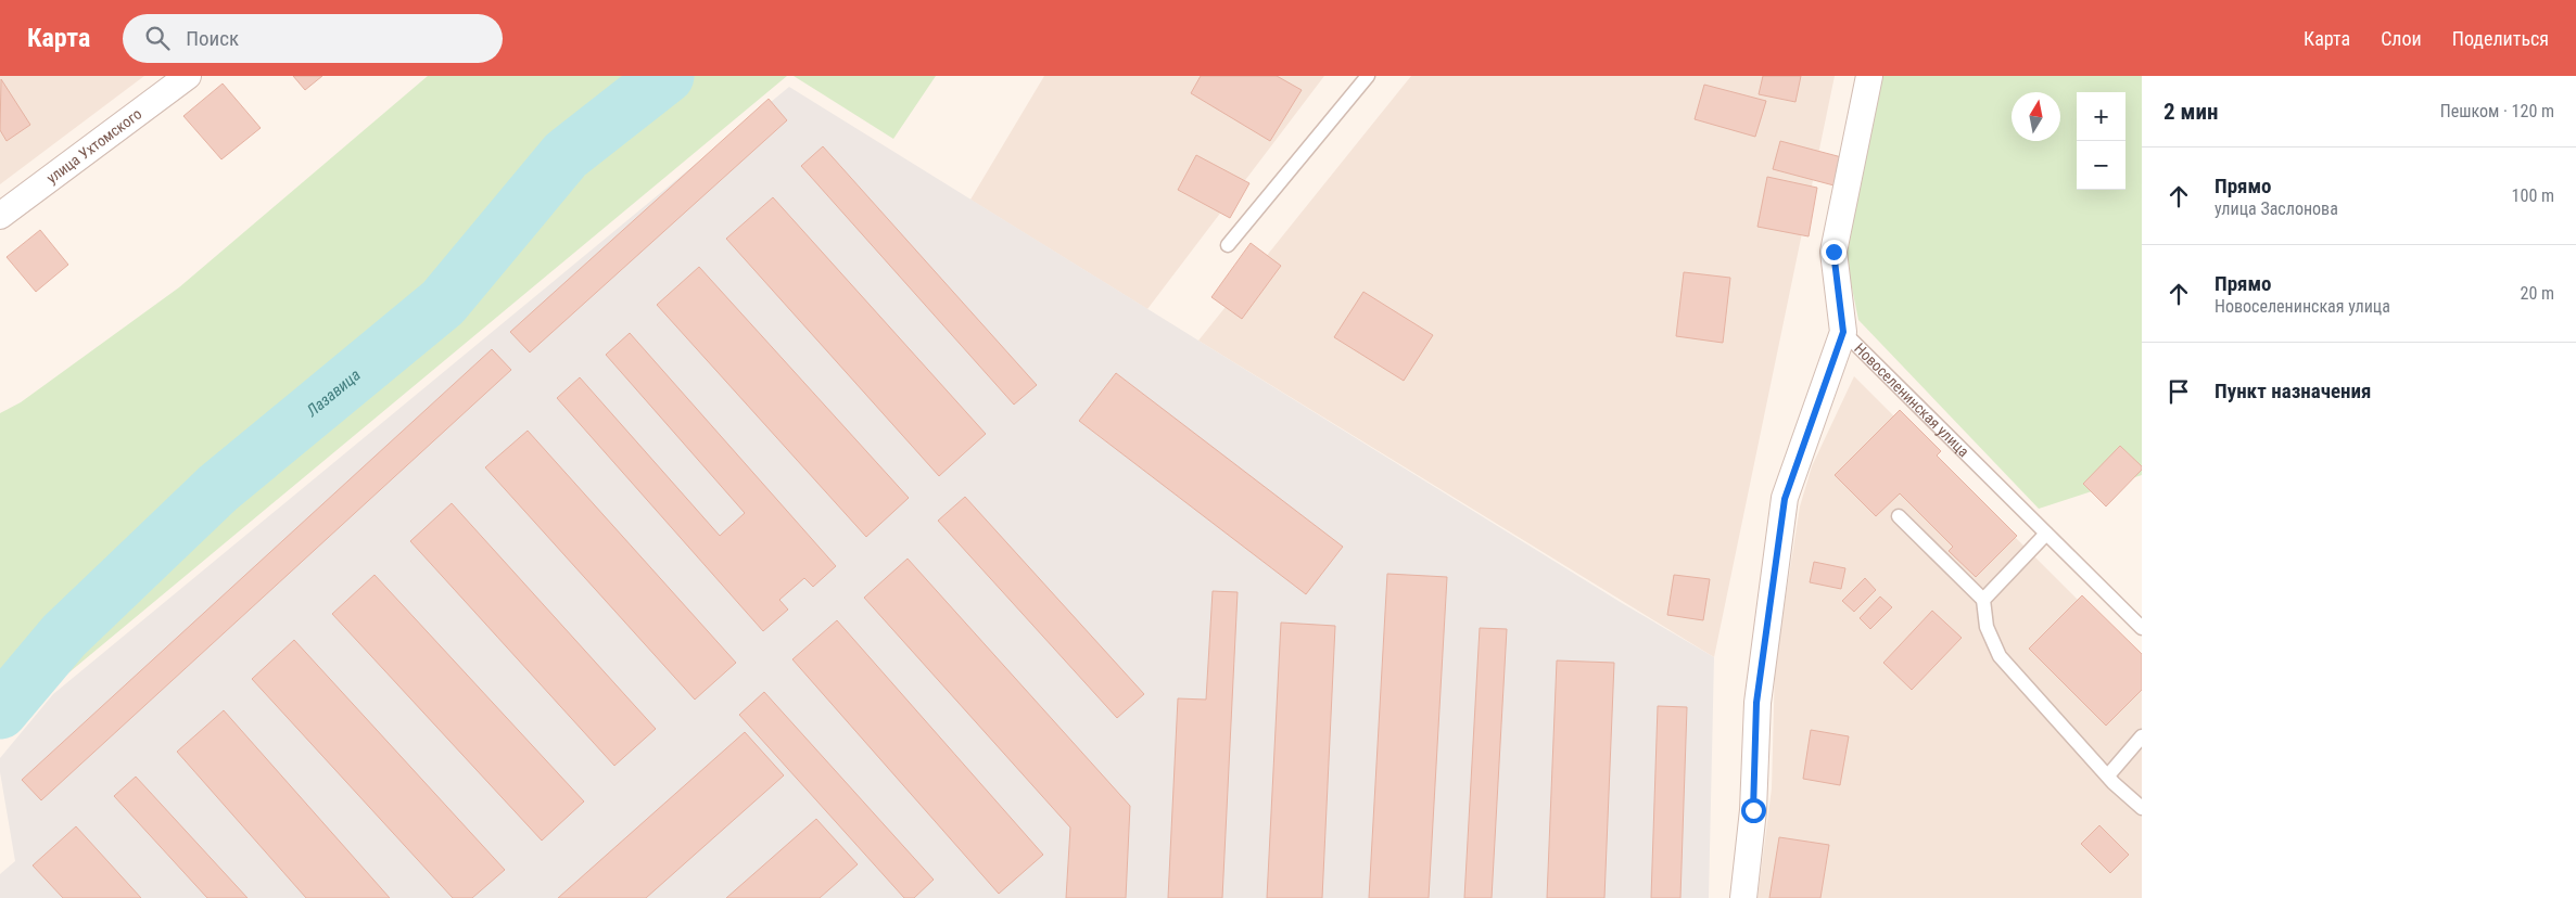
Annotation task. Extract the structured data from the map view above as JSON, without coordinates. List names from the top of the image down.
{
  "streets": {
    "street": ["улица Ухтомского", "Новоселенинская улица"]
  },
  "water": ["Лазавица"],
  "north": "top",
  "page": {
    "header": "Карта",
    "search": "Поиск",
    "nav": ["Карта", "Слои", "Поделиться"],
    "heading": ["2 мин", "Пешком · 120 m"],
    "map_buttons": ["+", "−"],
    "list": [
      ["Прямо", "улица Заслонова", "100 m"],
      ["Прямо", "Новоселенинская улица", "20 m"],
      "Пункт назначения"
    ]
  }
}
